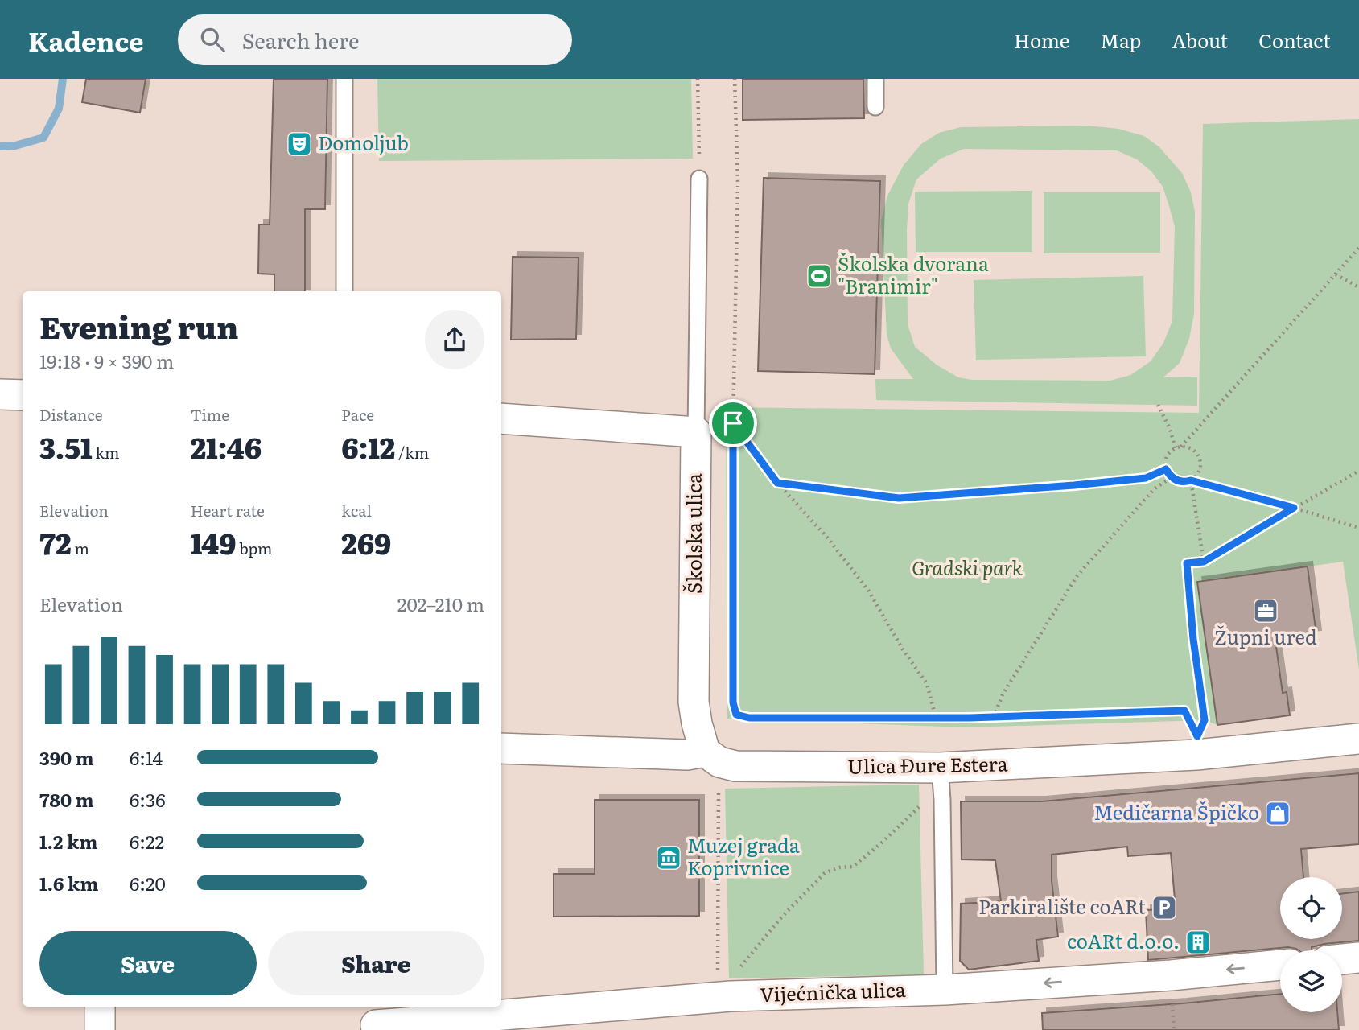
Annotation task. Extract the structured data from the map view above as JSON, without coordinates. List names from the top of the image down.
{
  "streets": {
    "street": ["Školska ulica", "Ulica Đure Estera", "Vijećnička ulica"]
  },
  "crossings": [
    ["Školska ulica", "Ulica Đure Estera"]
  ],
  "one_way": ["Vijećnička ulica"],
  "parks": ["Gradski park"],
  "places": {
    "theatre": ["Domoljub"],
    "sports": ["Školska dvorana \"Branimir\""],
    "office": ["Župni ured"],
    "shop": ["Medičarna Špičko"],
    "museum": ["Muzej grada Koprivnice"],
    "parking": ["Parkiralište coARt"],
    "building": ["coARt d.o.o."]
  },
  "page": {
    "header": "Kadence",
    "search": "Search here",
    "nav": [
      "Home",
      "Map",
      "About",
      "Contact"
    ],
    "heading": ["Evening run", "19:18 · 9 × 390 m"],
    "stats": [
      ["Distance", "3.51 km"],
      ["Time", "21:46"],
      ["Pace", "6:12 /km"],
      ["Elevation", "72 m"],
      ["Heart rate", "149 bpm"],
      ["kcal", "269"]
    ],
    "chart": ["Elevation", "202–210 m"],
    "list": [
      {
        "name": "390 m",
        "note": "6:14"
      },
      {
        "name": "780 m",
        "note": "6:36"
      },
      {
        "name": "1.2 km",
        "note": "6:22"
      },
      {
        "name": "1.6 km",
        "note": "6:20"
      }
    ],
    "buttons": ["Save", "Share"]
  }
}
